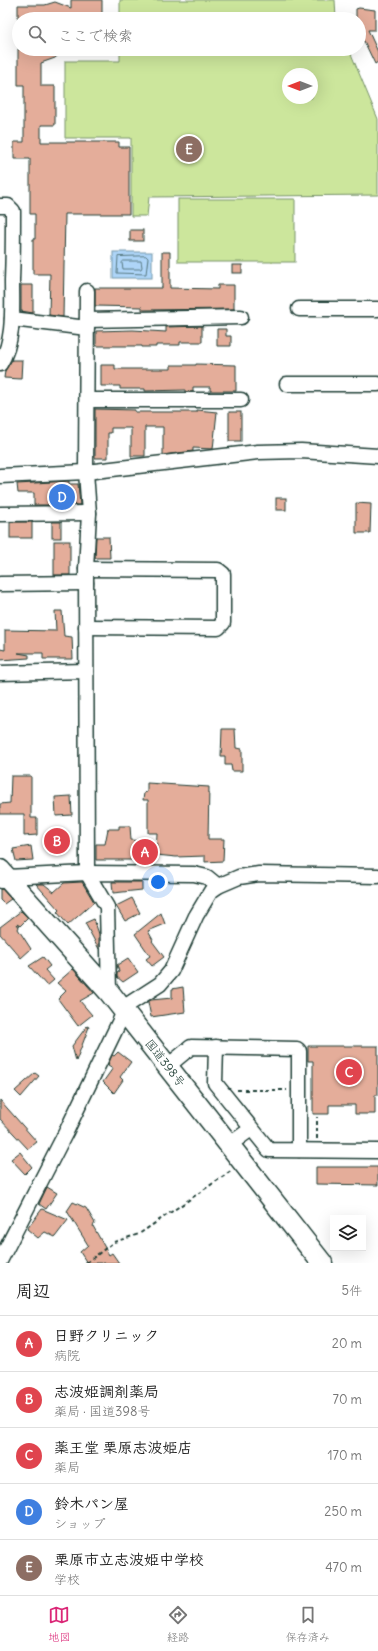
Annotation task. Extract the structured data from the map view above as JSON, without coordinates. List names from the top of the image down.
{
  "streets": {
    "highway": ["国道398号"]
  },
  "north": "left",
  "page": {
    "search": "ここで検索",
    "pins": [
      "E",
      "D",
      "B",
      "A",
      "C"
    ],
    "heading": ["周辺", "5件"],
    "list": [
      {
        "mark": "A",
        "name": "日野クリニック",
        "note": "病院",
        "value": "20 m"
      },
      {
        "mark": "B",
        "name": "志波姫調剤薬局",
        "note": "薬局 · 国道398号",
        "value": "70 m"
      },
      {
        "mark": "C",
        "name": "薬王堂 栗原志波姫店",
        "note": "薬局",
        "value": "170 m"
      },
      {
        "mark": "D",
        "name": "鈴木パン屋",
        "note": "ショップ",
        "value": "250 m"
      },
      {
        "mark": "E",
        "name": "栗原市立志波姫中学校",
        "note": "学校",
        "value": "470 m"
      }
    ],
    "nav": ["地図", "経路", "保存済み"]
  }
}
